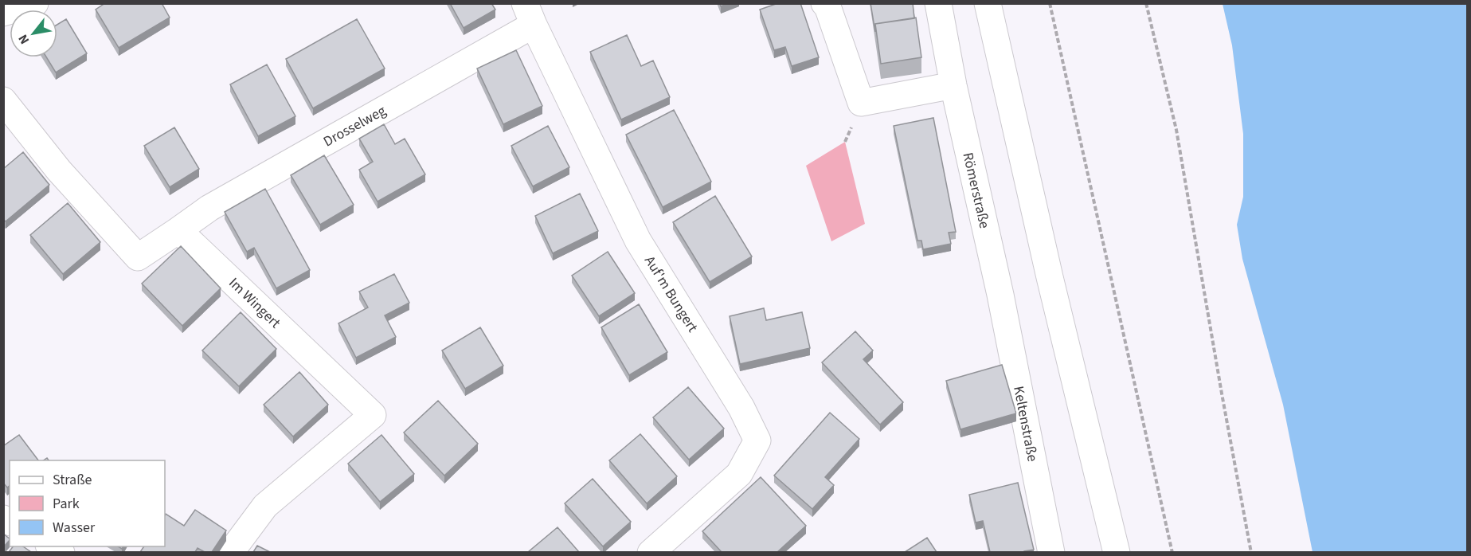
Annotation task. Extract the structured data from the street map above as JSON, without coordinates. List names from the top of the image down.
{
  "streets": {
    "street": [
      "Drosselweg",
      "Römerstraße",
      "Auf'm Bungert",
      "Im Wingert",
      "Keltenstraße"
    ]
  },
  "crossings": [
    ["Drosselweg", "Auf'm Bungert"],
    ["Drosselweg", "Im Wingert"],
    ["Römerstraße", "Keltenstraße"]
  ],
  "legend": ["Straße", "Park", "Wasser"],
  "north": "bottom left"
}
